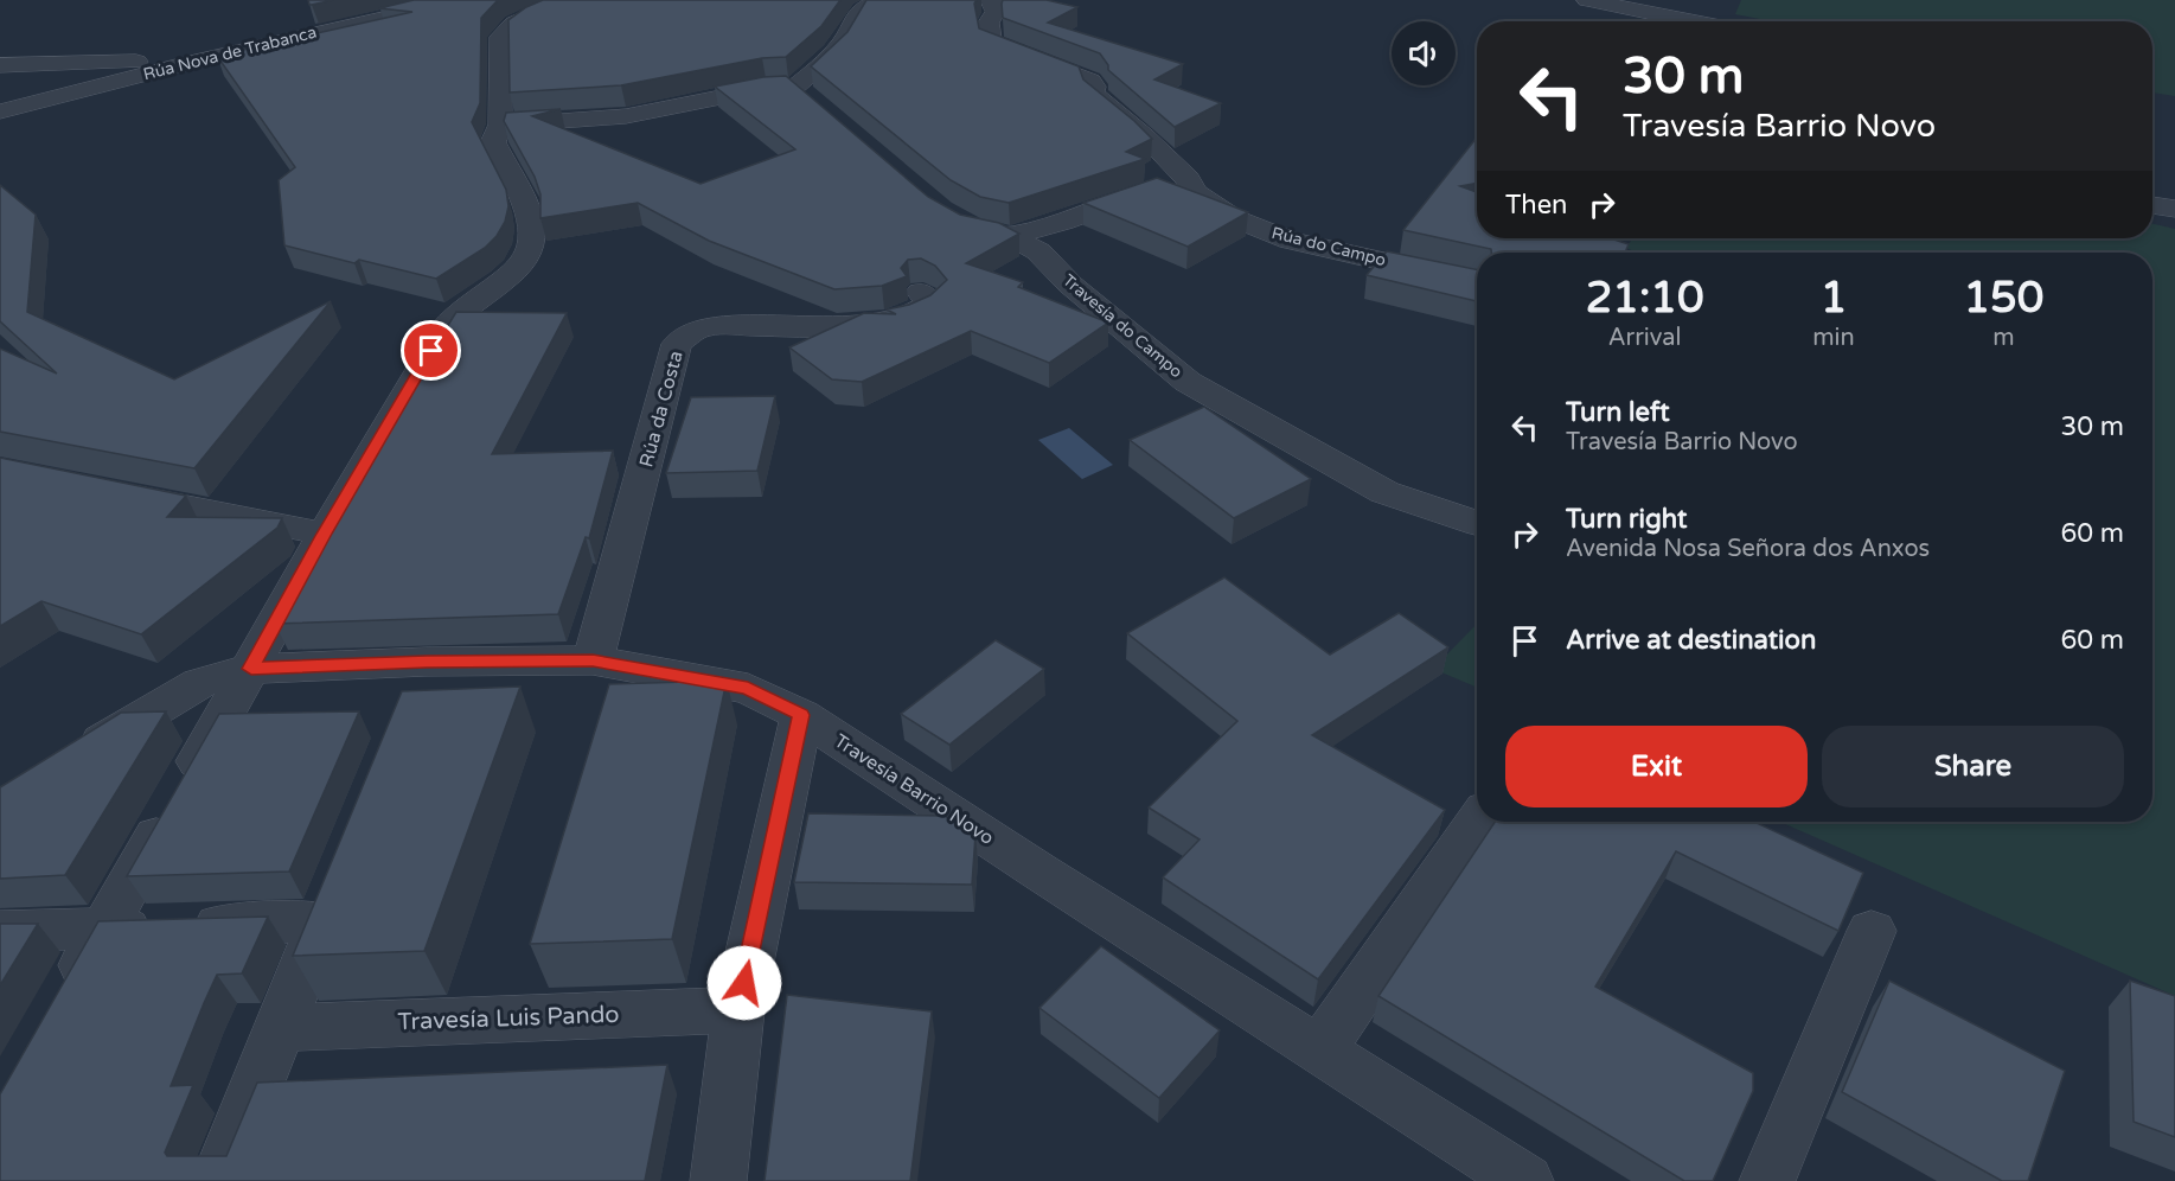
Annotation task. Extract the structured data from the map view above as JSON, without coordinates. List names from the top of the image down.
{
  "streets": {
    "street": [
      "Rúa Nova de Trabanca",
      "Rúa do Campo",
      "Travesía do Campo",
      "Rúa da Costa",
      "Travesía Barrio Novo",
      "Travesía Luis Pando"
    ]
  },
  "crossings": [
    ["Rúa da Costa", "Travesía Barrio Novo"]
  ],
  "page": {
    "turn": ["30 m", "Travesía Barrio Novo"],
    "then": "Then",
    "eta": [
      "21:10",
      "Arrival",
      "1",
      "min",
      "150",
      "m"
    ],
    "list": [
      {
        "name": "Turn left",
        "note": "Travesía Barrio Novo",
        "value": "30 m"
      },
      {
        "name": "Turn right",
        "note": "Avenida Nosa Señora dos Anxos",
        "value": "60 m"
      },
      {
        "name": "Arrive at destination",
        "value": "60 m"
      }
    ],
    "buttons": ["Exit", "Share"]
  }
}
